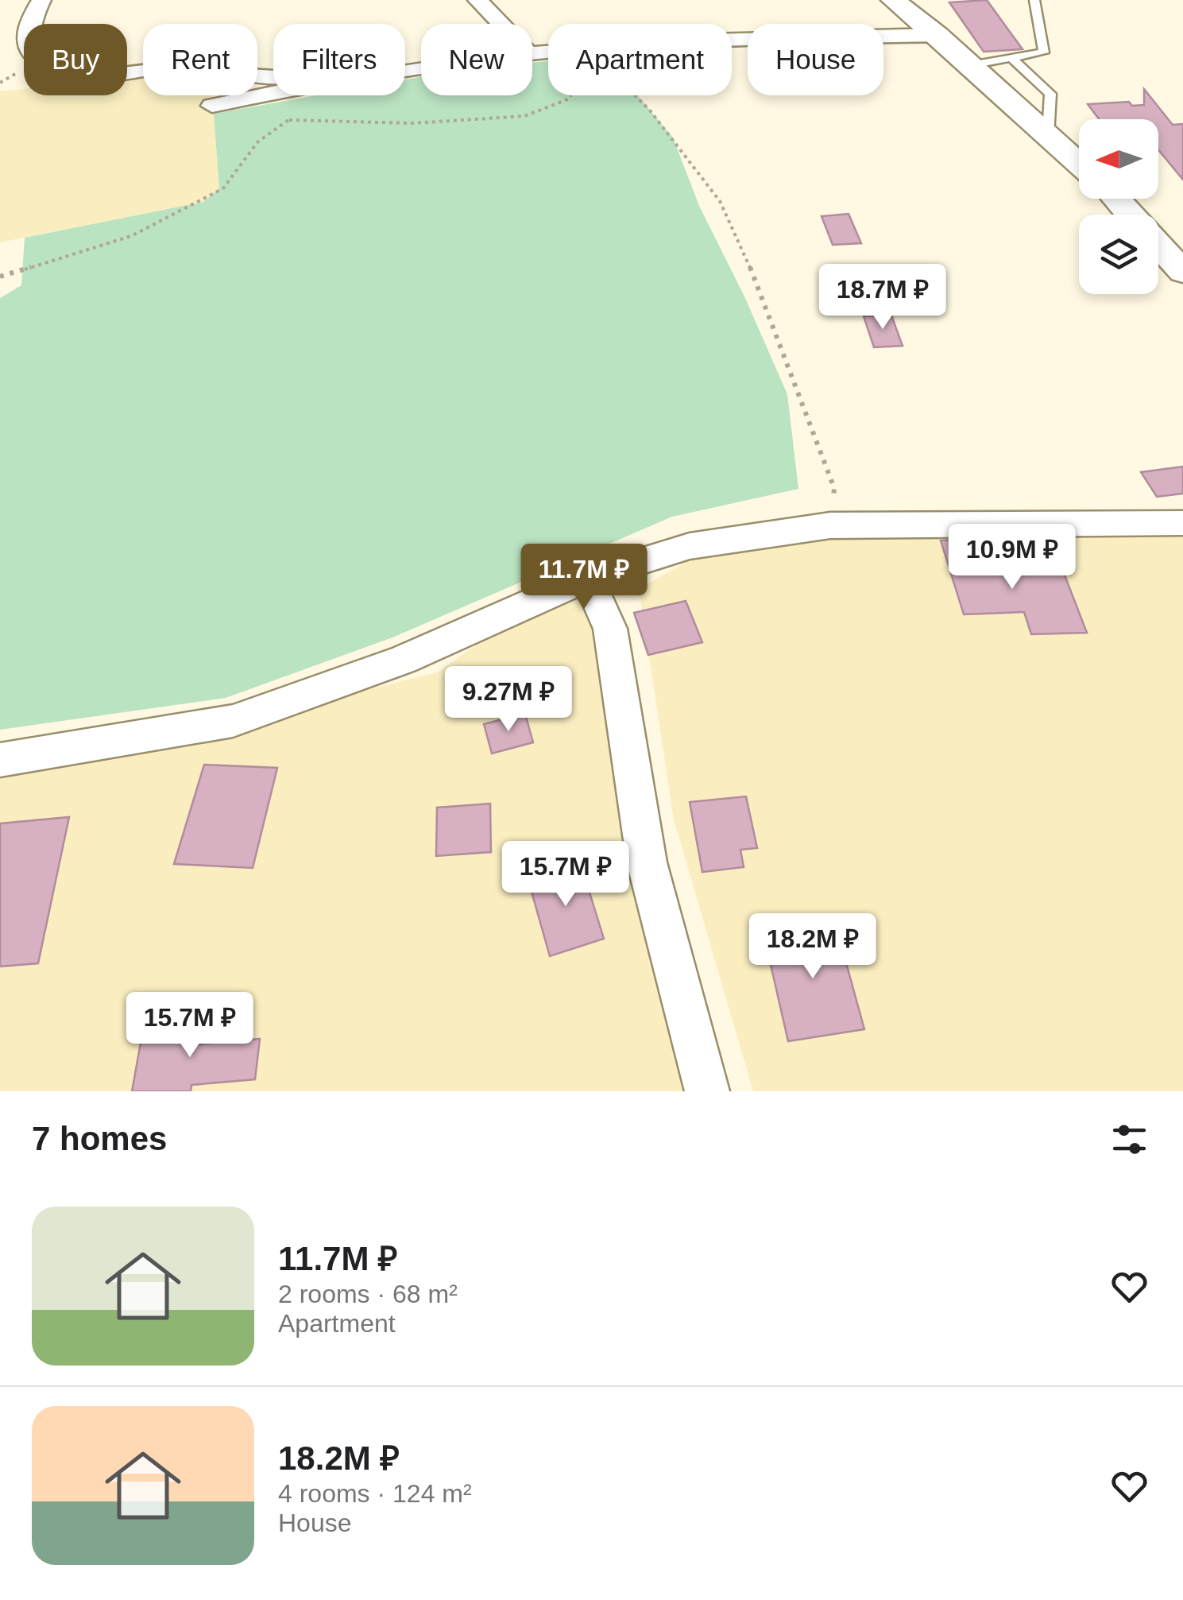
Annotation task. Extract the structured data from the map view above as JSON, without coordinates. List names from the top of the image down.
{
  "north": "left",
  "page": {
    "chip": [
      "Buy",
      "Rent",
      "Filters",
      "New",
      "Apartment",
      "House"
    ],
    "price": [
      "18.7M ₽",
      "10.9M ₽",
      "11.7M ₽",
      "9.27M ₽",
      "15.7M ₽",
      "18.2M ₽",
      "15.7M ₽"
    ],
    "heading": "7 homes",
    "list": [
      {
        "name": "11.7M ₽",
        "note": "2 rooms · 68 m² · Apartment"
      },
      {
        "name": "18.2M ₽",
        "note": "4 rooms · 124 m² · House"
      }
    ]
  }
}
